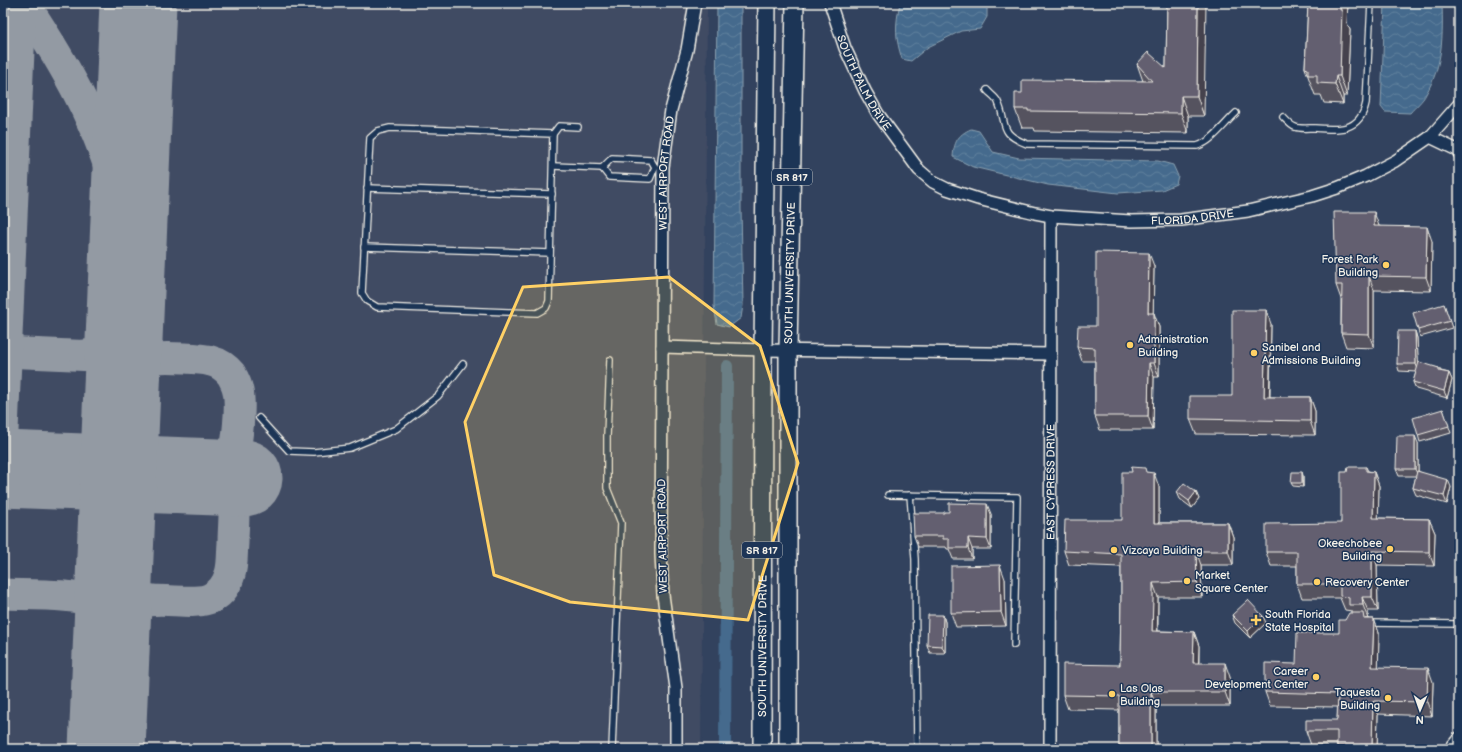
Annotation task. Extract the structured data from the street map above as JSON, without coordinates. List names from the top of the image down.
{
  "streets": {
    "main road": ["SR 817", "SOUTH UNIVERSITY DRIVE"],
    "street": [
      "SOUTH PALM DRIVE",
      "WEST AIRPORT ROAD",
      "FLORIDA DRIVE",
      "EAST CYPRESS DRIVE"
    ]
  },
  "crossings": [
    ["SOUTH PALM DRIVE", "FLORIDA DRIVE"],
    ["FLORIDA DRIVE", "EAST CYPRESS DRIVE"]
  ],
  "places": {
    "other": [
      "Forest Park Building",
      "Administration Building",
      "Sanibel and Admissions Building",
      "Okeechobee Building",
      "Vizcaya Building",
      "Market Square Center",
      "Recovery Center",
      "Career Development Center",
      "Las Olas Building",
      "Taquesta Building"
    ],
    "health": ["South Florida State Hospital"]
  },
  "north": "bottom"
}
